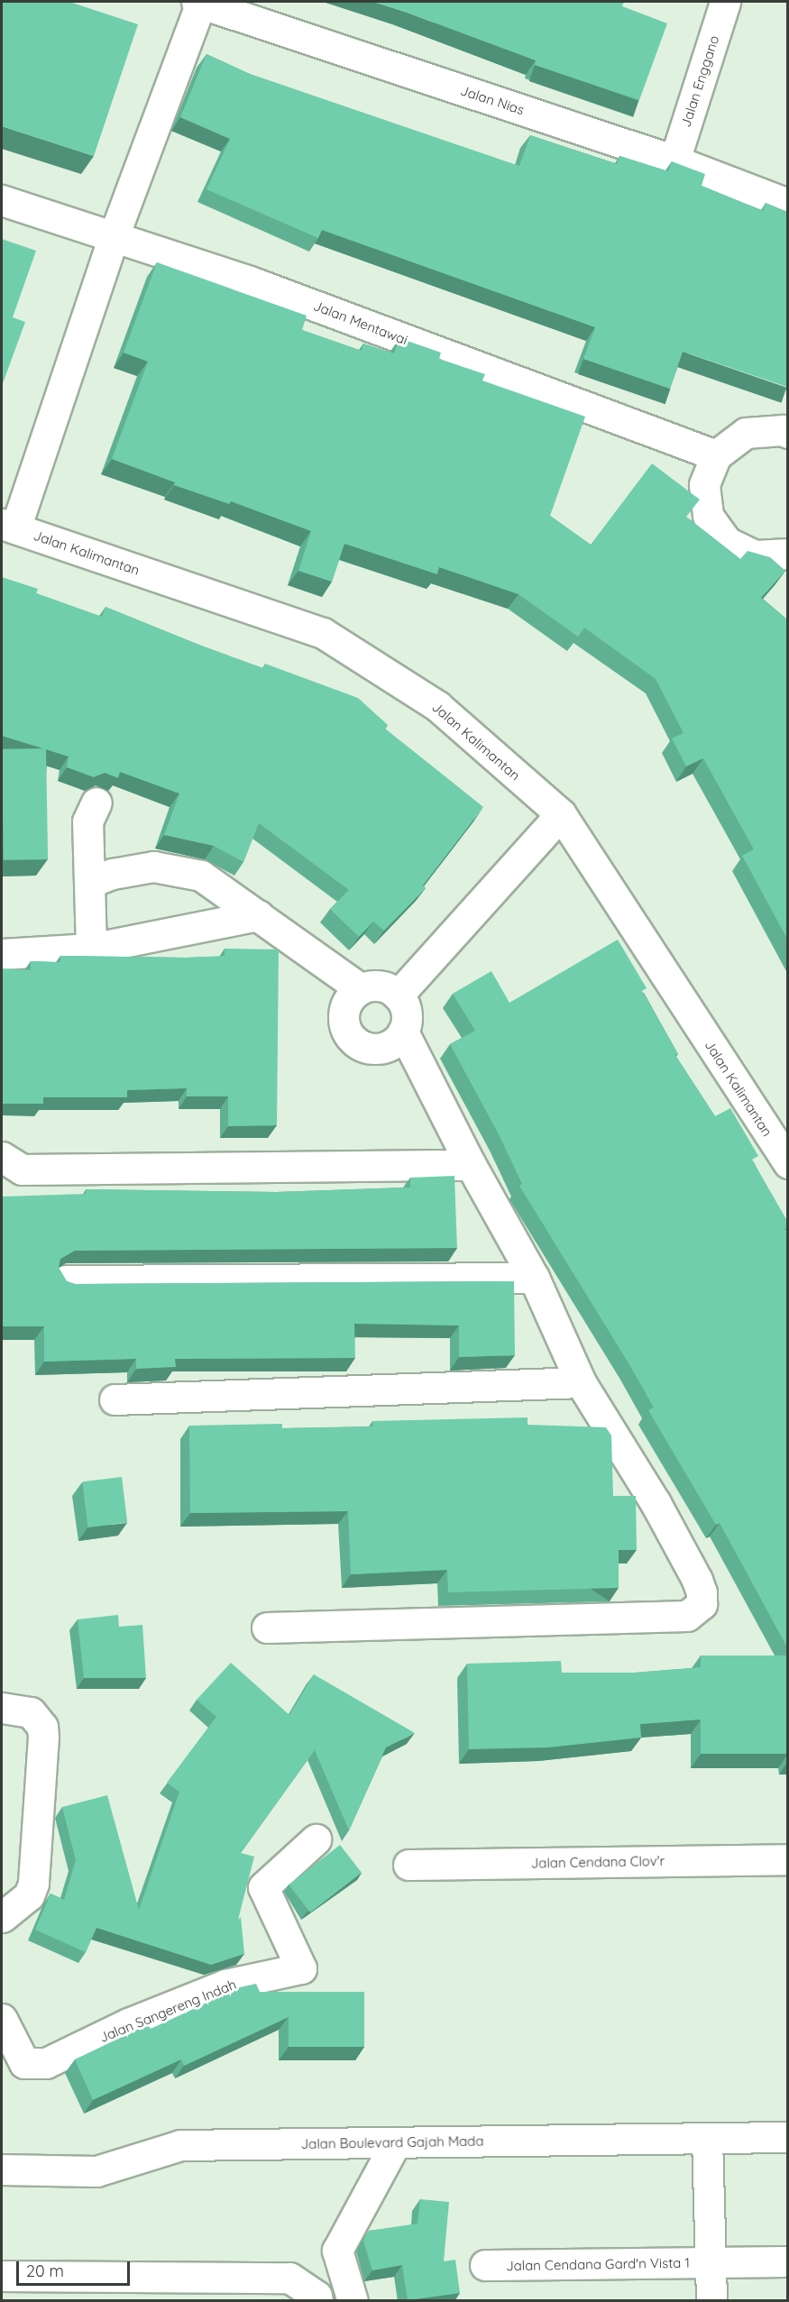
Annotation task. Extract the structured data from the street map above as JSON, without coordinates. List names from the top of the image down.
{
  "streets": {
    "street": [
      "Jalan Enggano",
      "Jalan Nias",
      "Jalan Mentawai",
      "Jalan Kalimantan",
      "Jalan Cendana Clov'r",
      "Jalan Sangereng Indah",
      "Jalan Boulevard Gajah Mada",
      "Jalan Cendana Gard'n Vista 1"
    ]
  },
  "crossings": [
    ["Jalan Enggano", "Jalan Nias"]
  ],
  "scale_bar": "20 m"
}
